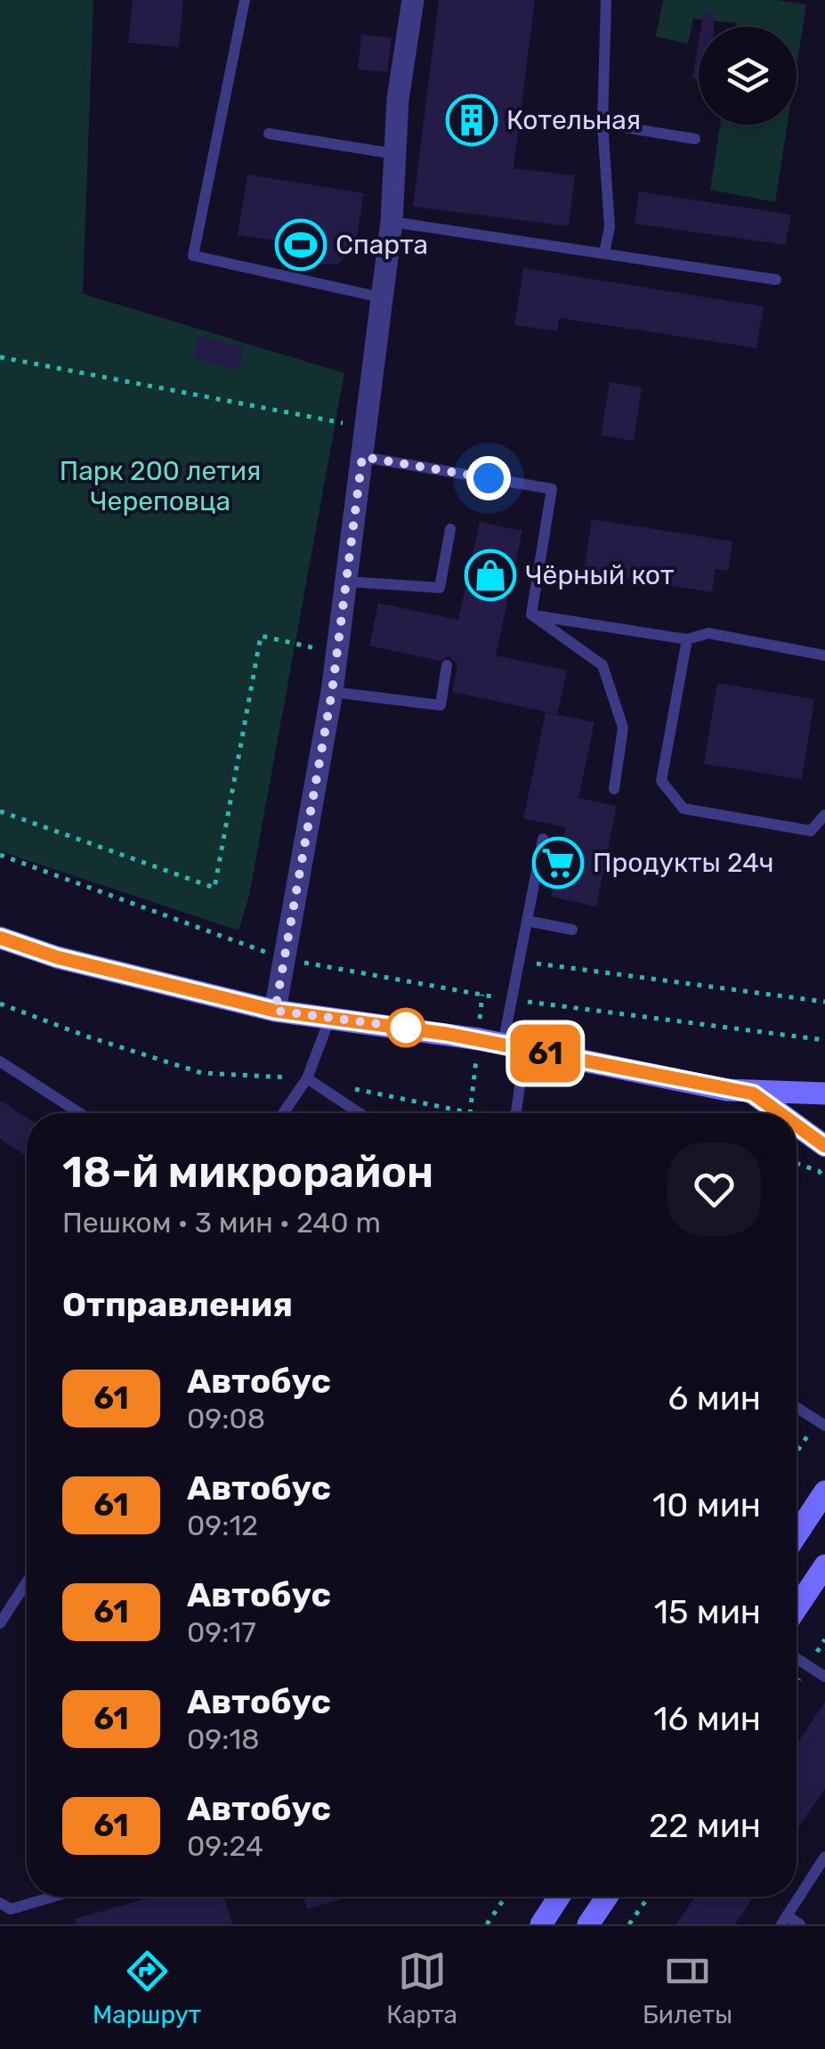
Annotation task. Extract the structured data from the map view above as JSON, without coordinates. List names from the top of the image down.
{
  "parks": ["Парк 200 летия Череповца"],
  "places": {
    "building": ["Котельная"],
    "sports": ["Спарта"],
    "shop": ["Чёрный кот"],
    "supermarket": ["Продукты 24ч"]
  },
  "lines": ["bus line 61"],
  "page": {
    "on_map": "61",
    "heading": [
      ["18-й микрорайон", "Пешком · 3 мин · 240 m"],
      "Отправления"
    ],
    "list": [
      {
        "mark": "61",
        "name": "Автобус",
        "note": "09:08",
        "value": "6 мин"
      },
      {
        "mark": "61",
        "name": "Автобус",
        "note": "09:12",
        "value": "10 мин"
      },
      {
        "mark": "61",
        "name": "Автобус",
        "note": "09:17",
        "value": "15 мин"
      },
      {
        "mark": "61",
        "name": "Автобус",
        "note": "09:18",
        "value": "16 мин"
      },
      {
        "mark": "61",
        "name": "Автобус",
        "note": "09:24",
        "value": "22 мин"
      }
    ],
    "tabs": ["Маршрут", "Карта", "Билеты"]
  }
}
